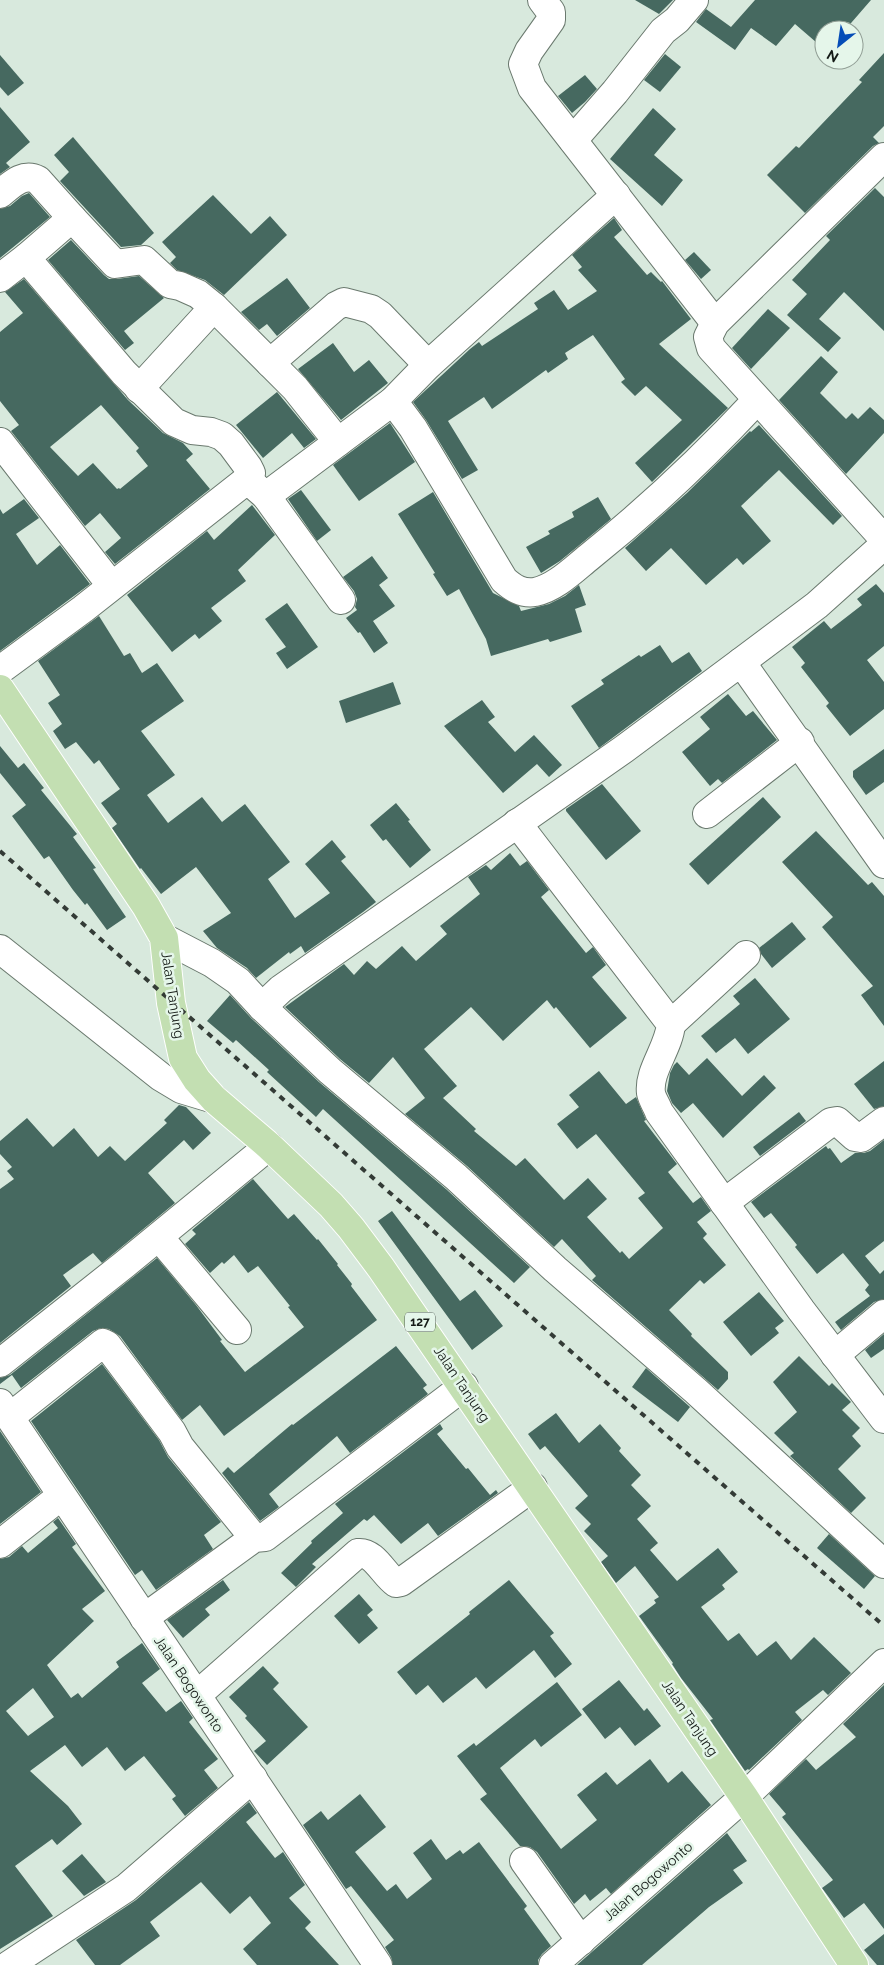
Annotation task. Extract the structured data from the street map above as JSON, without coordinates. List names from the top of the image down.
{
  "streets": {
    "main road": ["Jalan Tanjung", "127"],
    "street": ["Jalan Bogowonto"]
  },
  "crossings": [
    ["Jalan Tanjung", "Jalan Bogowonto"]
  ],
  "north": "bottom left"
}
